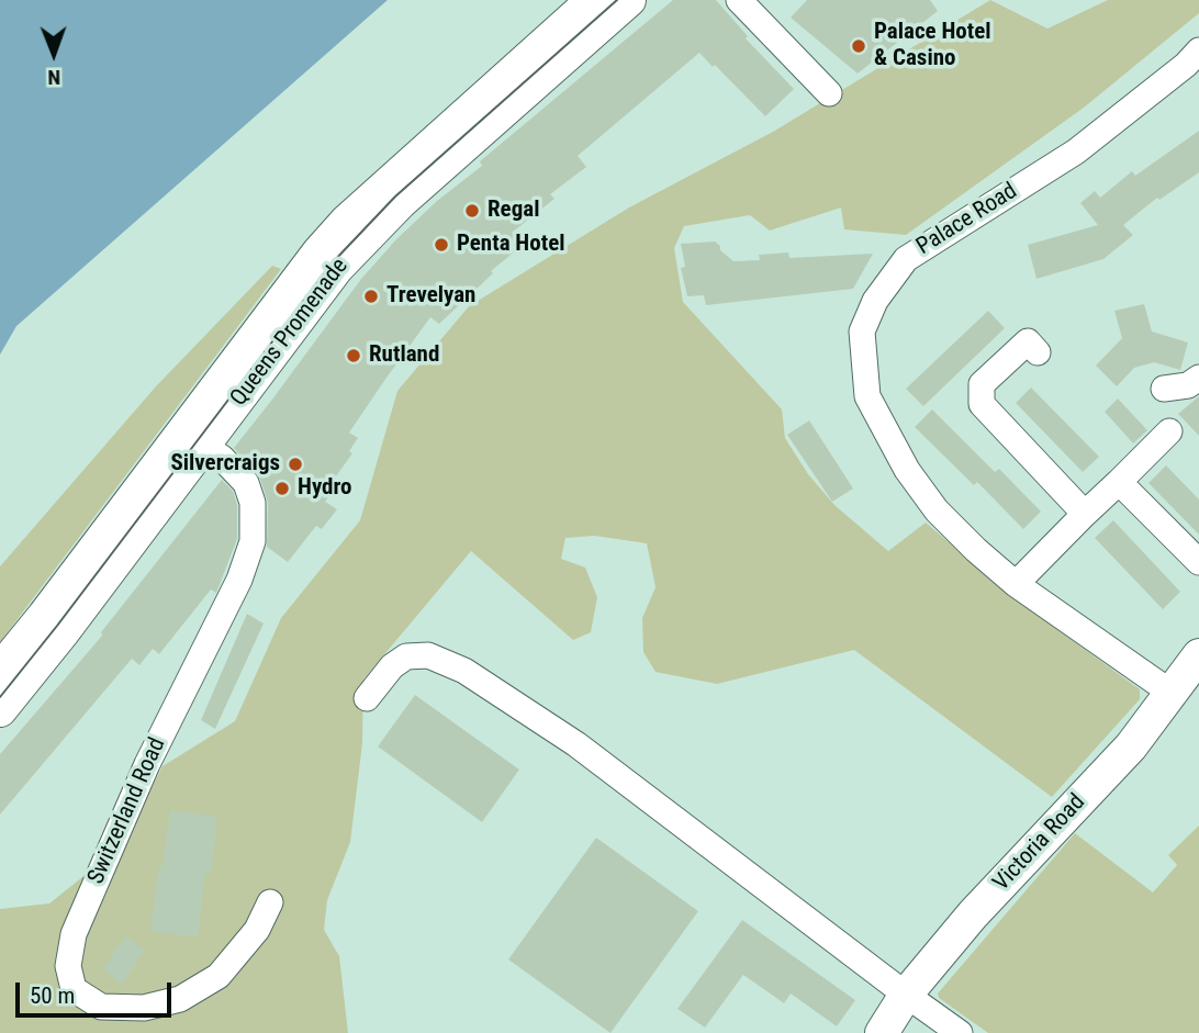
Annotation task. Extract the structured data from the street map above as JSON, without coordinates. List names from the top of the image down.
{
  "streets": {
    "main road": ["Queens Promenade", "Victoria Road"],
    "street": ["Palace Road", "Switzerland Road"]
  },
  "crossings": [
    ["Palace Road", "Victoria Road"],
    ["Queens Promenade", "Switzerland Road"]
  ],
  "places": [
    "Palace Hotel & Casino",
    "Regal",
    "Penta Hotel",
    "Trevelyan",
    "Rutland",
    "Silvercraigs",
    "Hydro"
  ],
  "scale_bar": "50 m",
  "north": "bottom"
}
